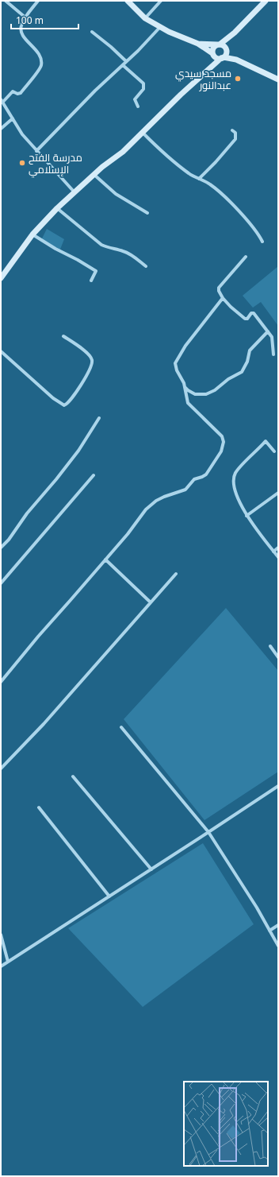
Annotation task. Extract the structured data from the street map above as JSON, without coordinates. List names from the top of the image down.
{
  "places": ["مسجد سيدي عبدالنور", "مدرسة الفتح الإسلامي"],
  "scale_bar": "100 m"
}
